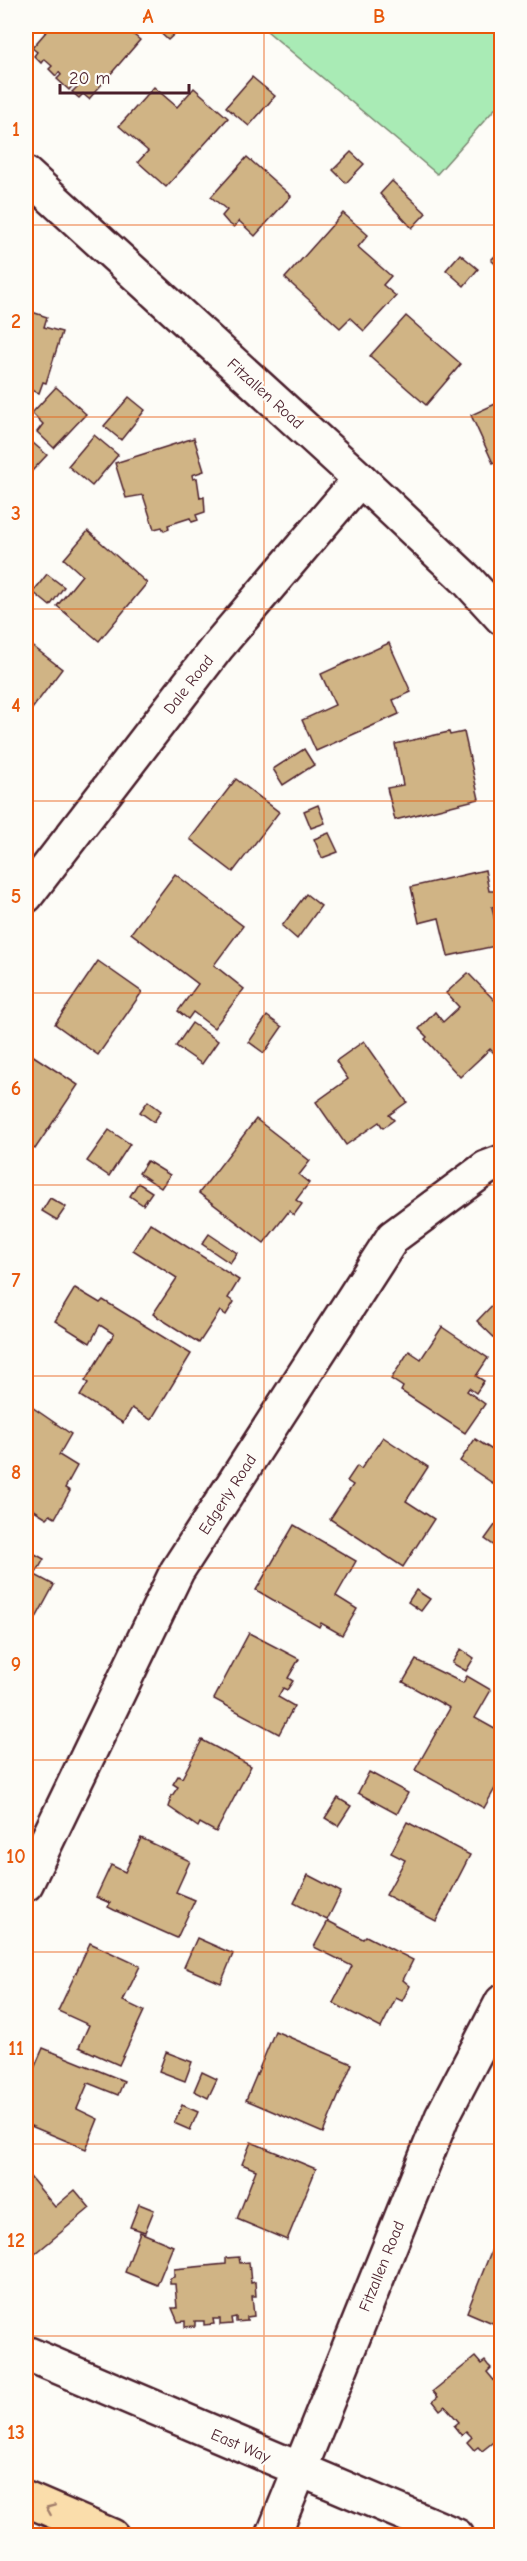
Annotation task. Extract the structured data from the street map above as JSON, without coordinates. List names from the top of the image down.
{
  "streets": {
    "street": [
      "Fitzallen Road",
      "Dale Road",
      "Edgerly Road",
      "East Way"
    ]
  },
  "crossings": [
    ["Fitzallen Road", "Dale Road"],
    ["Fitzallen Road", "East Way"]
  ],
  "scale_bar": "20 m",
  "grid": {
    "columns": ["A", "B"],
    "rows": [
      "1",
      "2",
      "3",
      "4",
      "5",
      "6",
      "7",
      "8",
      "9",
      "10",
      "11",
      "12",
      "13"
    ]
  }
}
